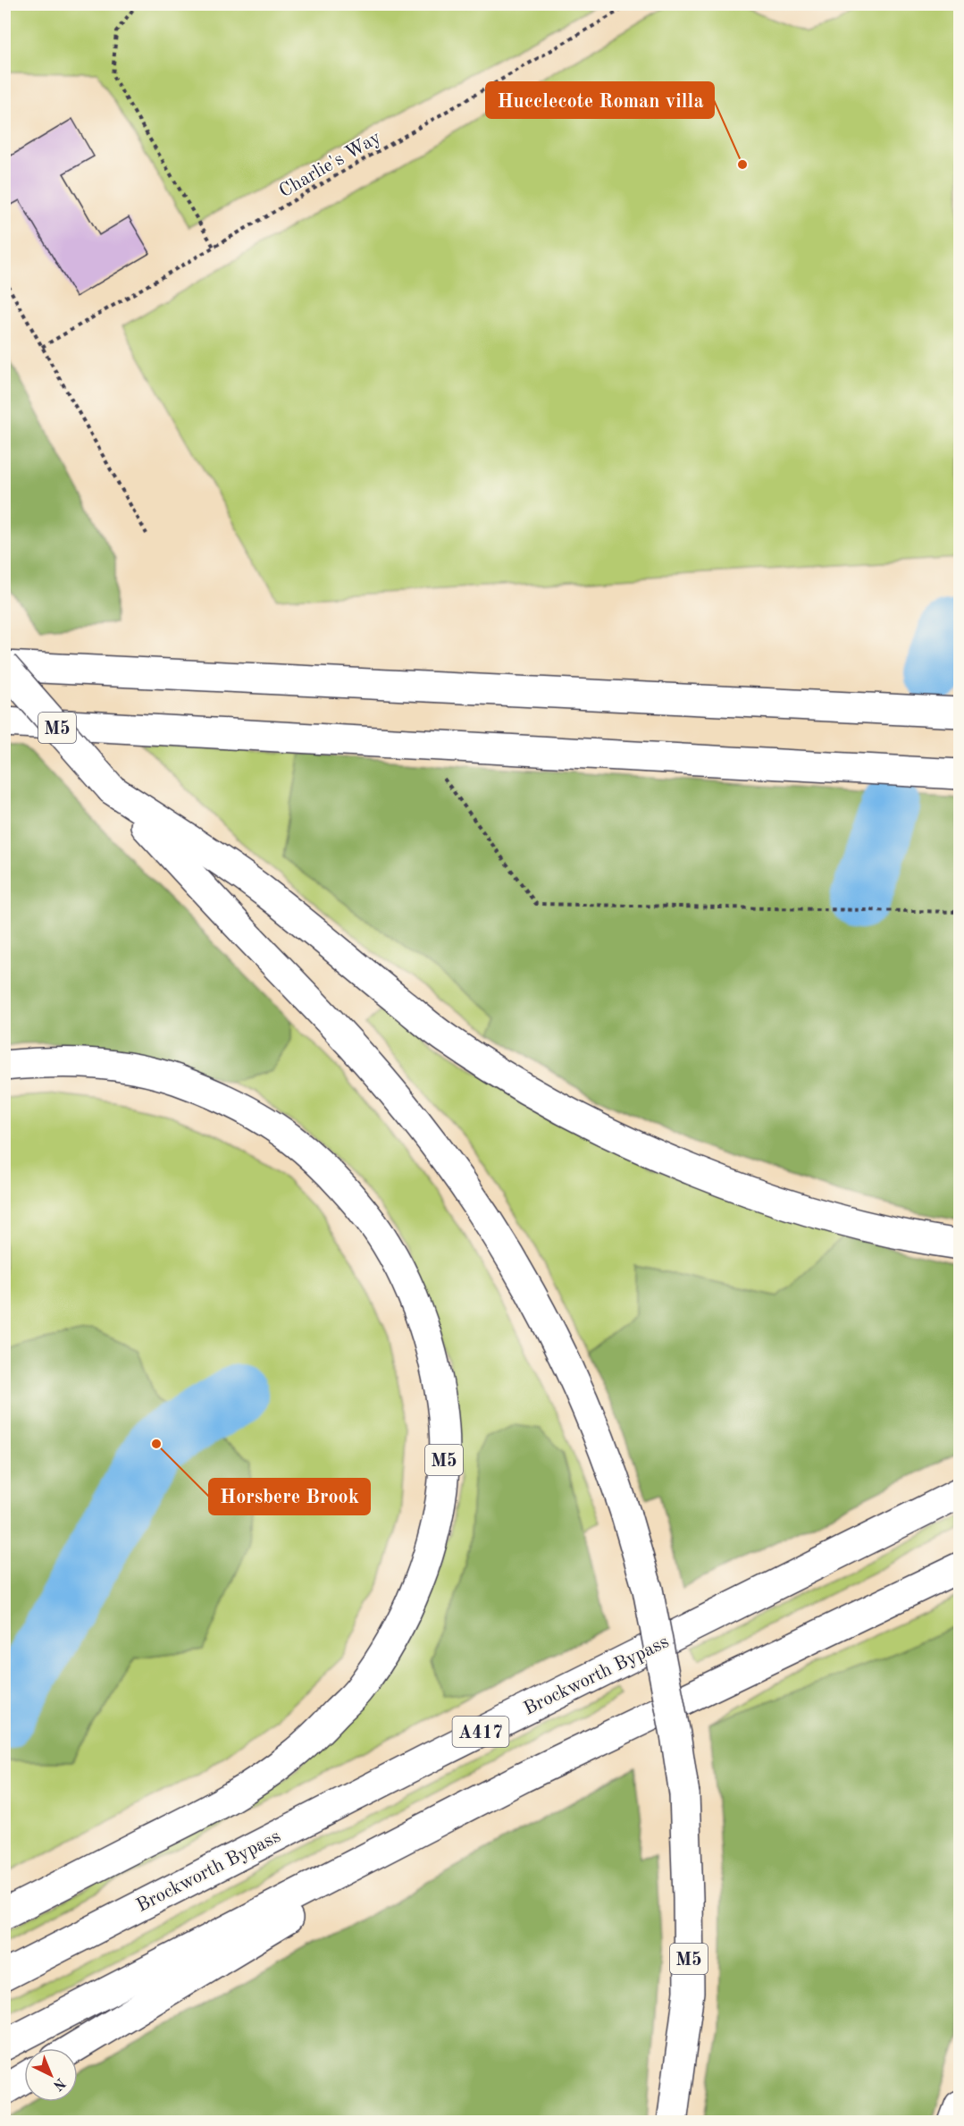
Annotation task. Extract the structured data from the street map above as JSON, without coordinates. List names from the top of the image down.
{
  "streets": {
    "main road": ["M5", "Brockworth Bypass", "A417"],
    "path": ["Charlie's Way"]
  },
  "places": ["Hucclecote Roman villa", "Horsbere Brook"],
  "north": "bottom right"
}
